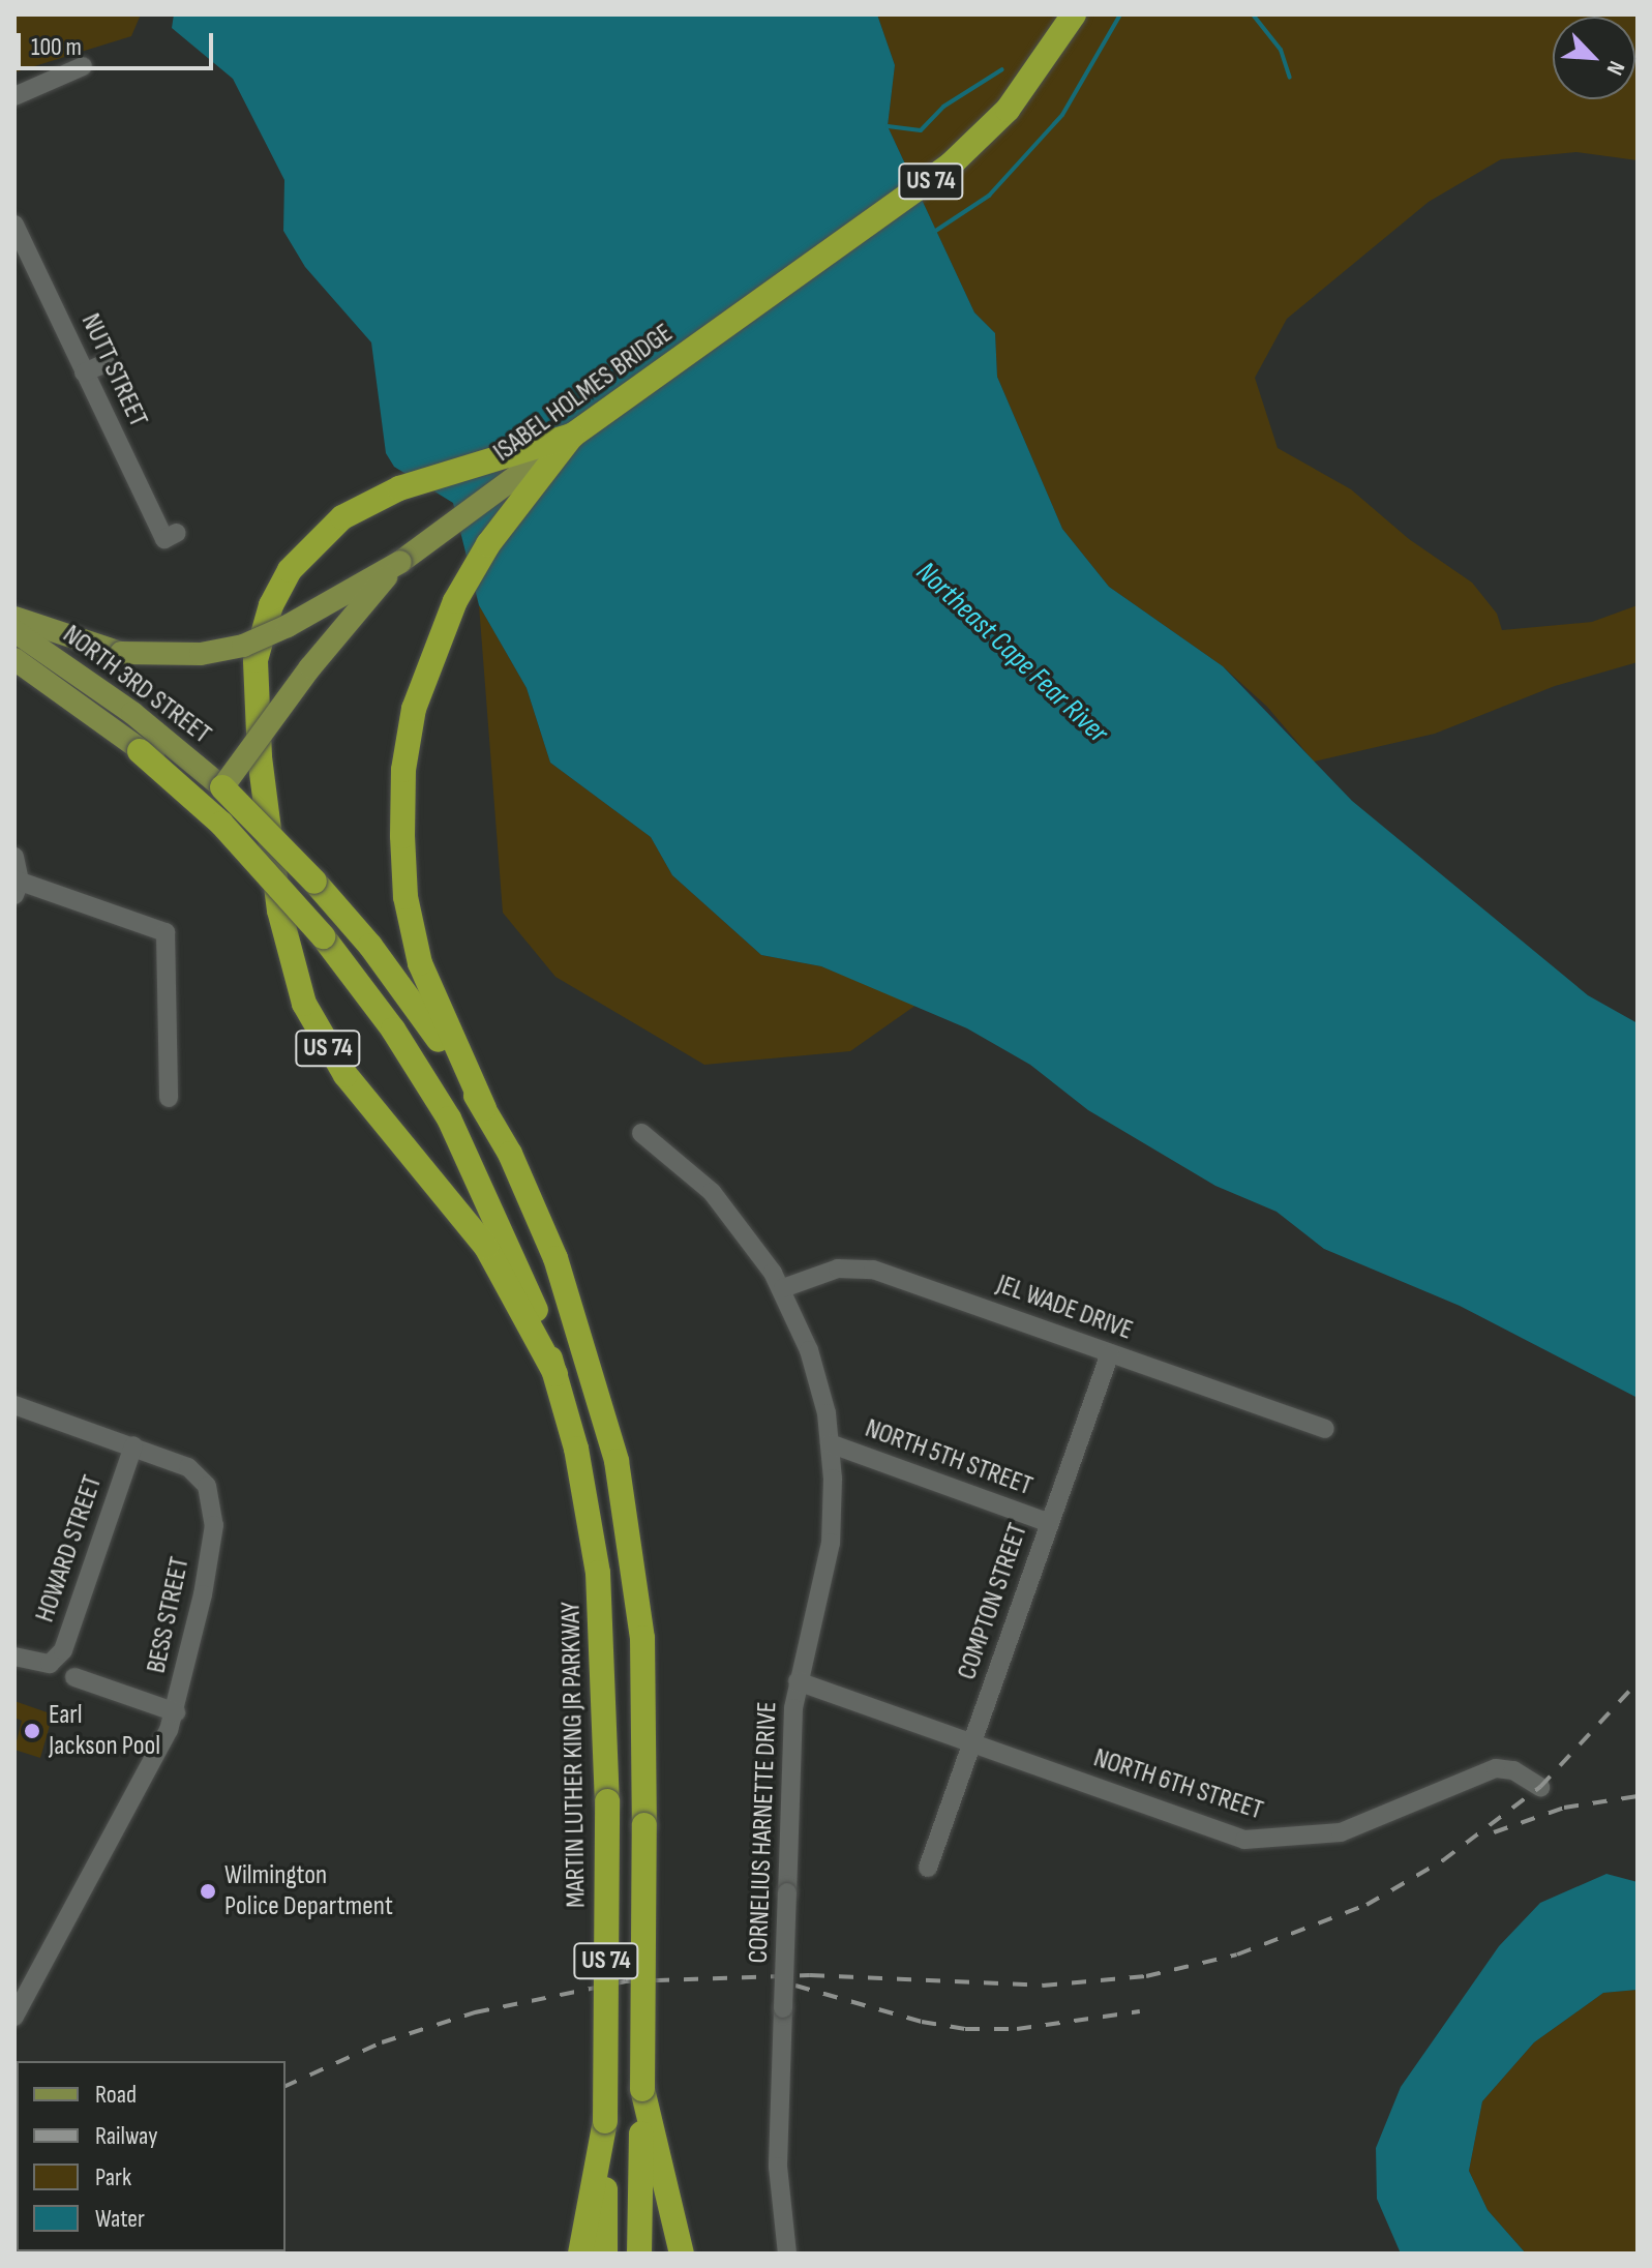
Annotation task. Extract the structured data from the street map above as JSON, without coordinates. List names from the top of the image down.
{
  "streets": {
    "highway": ["US 74", "ISABEL HOLMES BRIDGE", "MARTIN LUTHER KING JR PARKWAY"],
    "main road": ["NORTH 3RD STREET"],
    "street": [
      "NUTT STREET",
      "JEL WADE DRIVE",
      "NORTH 5TH STREET",
      "HOWARD STREET",
      "COMPTON STREET",
      "BESS STREET",
      "NORTH 6TH STREET",
      "CORNELIUS HARNETTE DRIVE"
    ]
  },
  "crossings": [
    ["US 74", "ISABEL HOLMES BRIDGE"],
    ["US 74", "MARTIN LUTHER KING JR PARKWAY"],
    ["ISABEL HOLMES BRIDGE", "NORTH 3RD STREET"],
    ["NORTH 3RD STREET", "MARTIN LUTHER KING JR PARKWAY"],
    ["JEL WADE DRIVE", "COMPTON STREET"],
    ["JEL WADE DRIVE", "CORNELIUS HARNETTE DRIVE"],
    ["NORTH 5TH STREET", "COMPTON STREET"],
    ["NORTH 5TH STREET", "CORNELIUS HARNETTE DRIVE"],
    ["HOWARD STREET", "BESS STREET"],
    ["COMPTON STREET", "NORTH 6TH STREET"],
    ["NORTH 6TH STREET", "CORNELIUS HARNETTE DRIVE"]
  ],
  "water": ["Northeast Cape Fear River"],
  "places": ["Earl Jackson Pool", "Wilmington Police Department"],
  "legend": [
    "Road",
    "Railway",
    "Park",
    "Water"
  ],
  "scale_bar": "100 m",
  "north": "bottom right"
}
